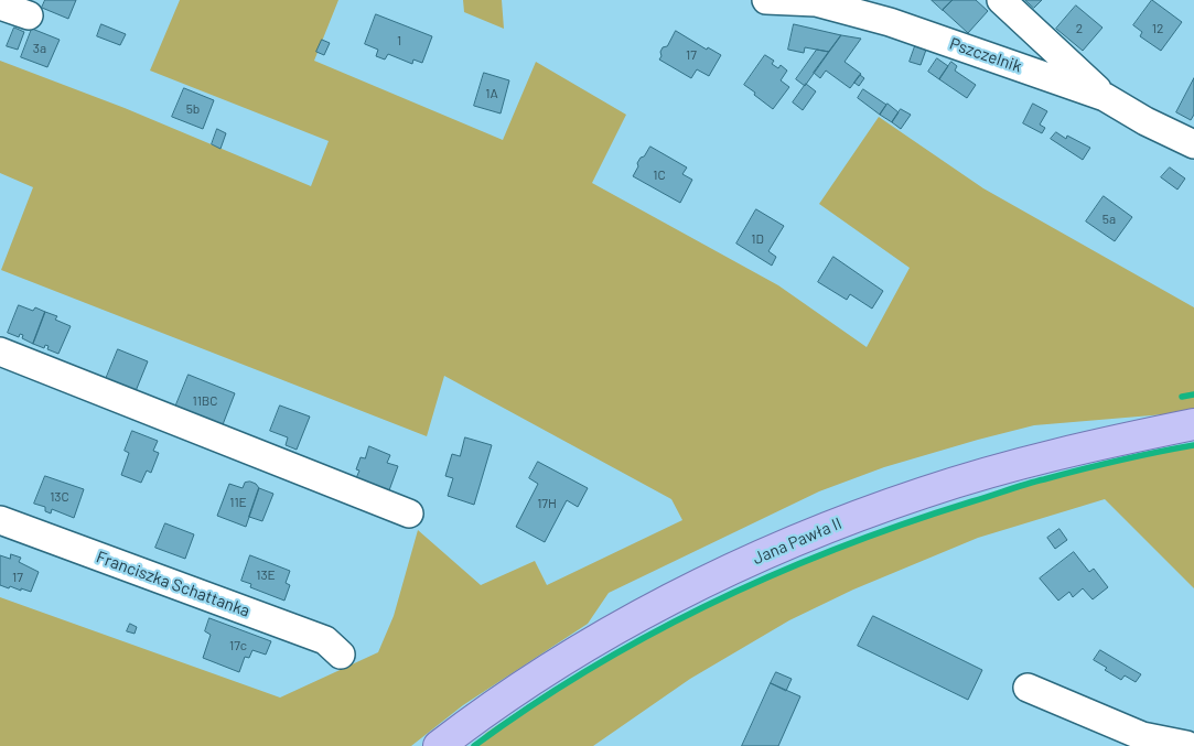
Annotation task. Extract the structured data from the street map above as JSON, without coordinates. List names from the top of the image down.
{
  "streets": {
    "main road": ["Jana Pawła II"],
    "street": ["Pszczelnik", "Franciszka Schattanka"]
  },
  "house_numbers": [
    "2",
    "12",
    "1",
    "3a",
    "17",
    "1A",
    "5b",
    "1C",
    "5a",
    "1D",
    "11BC",
    "13C",
    "11E",
    "17H",
    "13E",
    "17",
    "17c"
  ]
}
